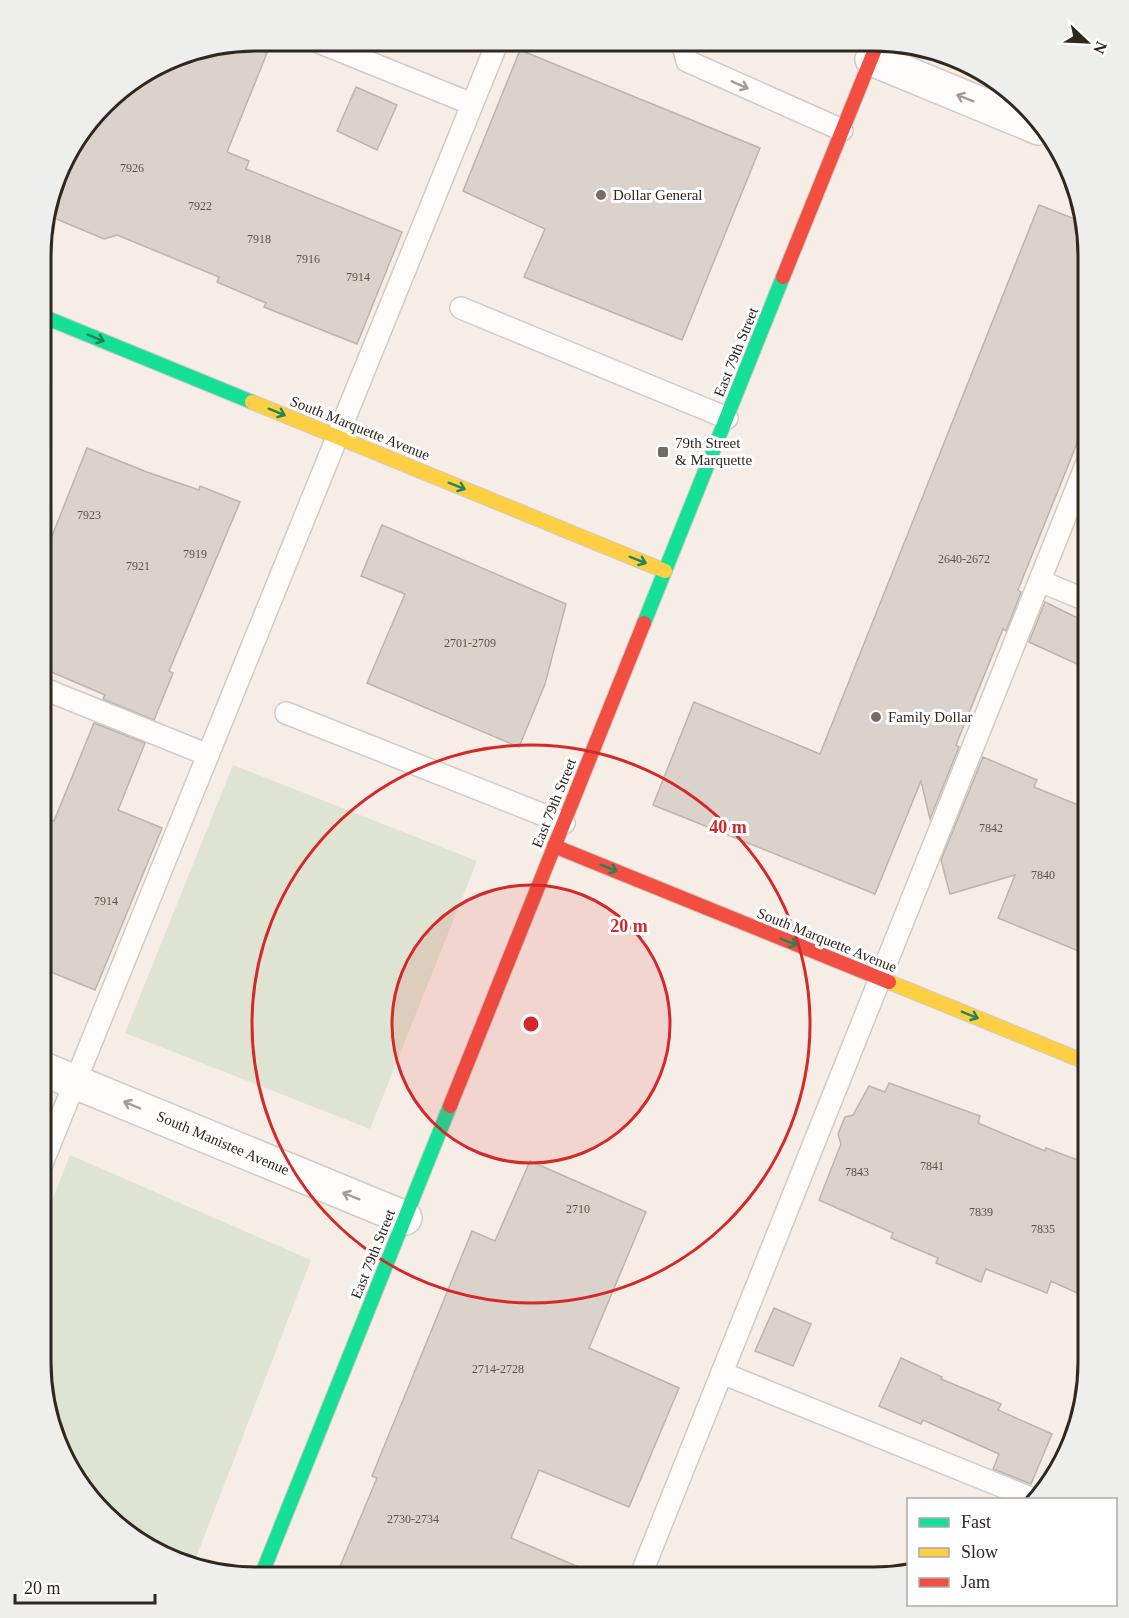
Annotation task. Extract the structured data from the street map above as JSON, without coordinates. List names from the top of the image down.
{
  "streets": {
    "main road": ["East 79th Street", "South Marquette Avenue"],
    "street": ["South Manistee Avenue"]
  },
  "crossings": [
    ["East 79th Street", "South Marquette Avenue"],
    ["East 79th Street", "South Manistee Avenue"]
  ],
  "one_way": ["South Marquette Avenue", "South Manistee Avenue"],
  "places": {
    "other": ["Dollar General", "Family Dollar"],
    "transit": ["79th Street & Marquette"]
  },
  "house_numbers": [
    "7926",
    "7922",
    "7918",
    "7916",
    "7914",
    "7923",
    "7919",
    "2640-2672",
    "7921",
    "2701-2709",
    "7842",
    "7840",
    "7914",
    "7841",
    "7843",
    "2710",
    "7839",
    "7835",
    "2714-2728",
    "2730-2734"
  ],
  "legend": ["Fast", "Slow", "Jam"],
  "scale_bar": "20 m",
  "north": "bottom right",
  "rings": ["40 m", "20 m"]
}
